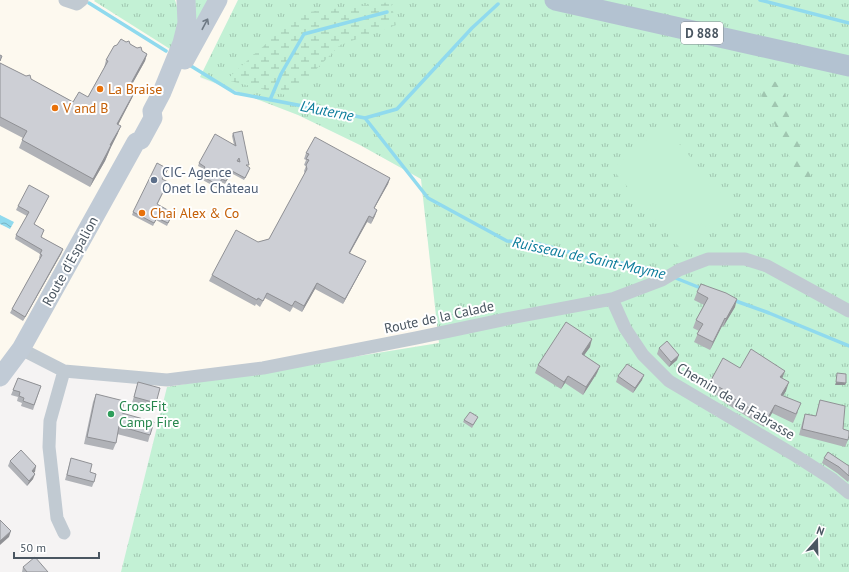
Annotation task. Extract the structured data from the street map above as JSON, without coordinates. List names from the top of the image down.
{
  "streets": {
    "main road": ["D 888", "Route d'Espalion"],
    "street": ["Route de la Calade", "Chemin de la Fabrasse"]
  },
  "crossings": [
    ["Route d'Espalion", "Route de la Calade"],
    ["Route de la Calade", "Chemin de la Fabrasse"]
  ],
  "water": ["L'Auterne", "Ruisseau de Saint-Mayme"],
  "places": [
    "La Braise",
    "V and B",
    "CIC- Agence Onet le Château",
    "Chai Alex & Co",
    "CrossFit Camp Fire"
  ],
  "scale_bar": "50 m",
  "north": "top"
}
